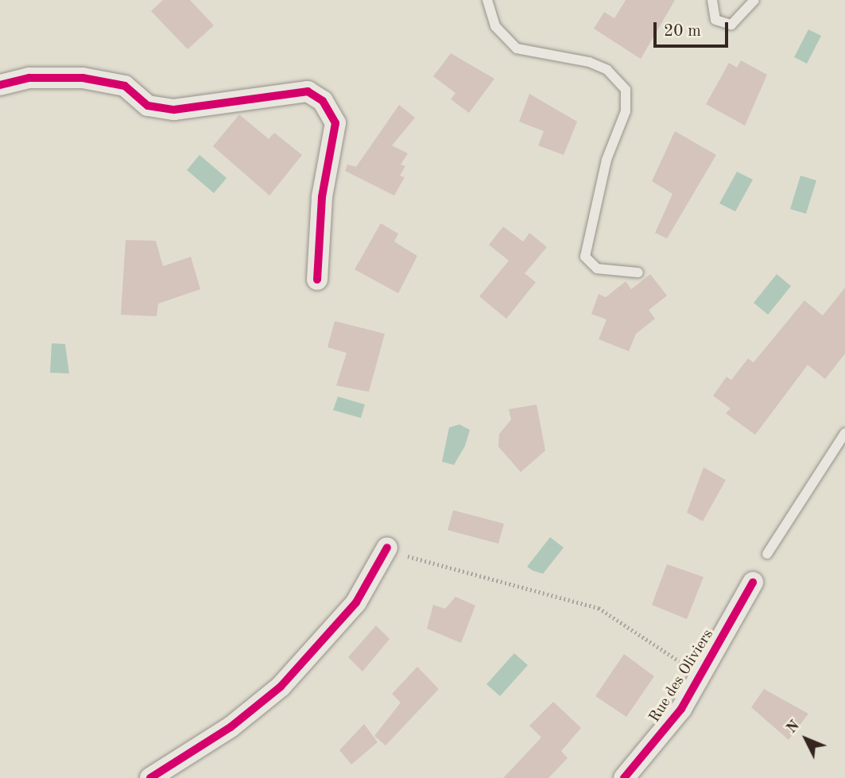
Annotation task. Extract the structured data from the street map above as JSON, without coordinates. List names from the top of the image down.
{
  "streets": {
    "street": ["Rue des Oliviers"]
  },
  "scale_bar": "20 m",
  "north": "top left"
}
